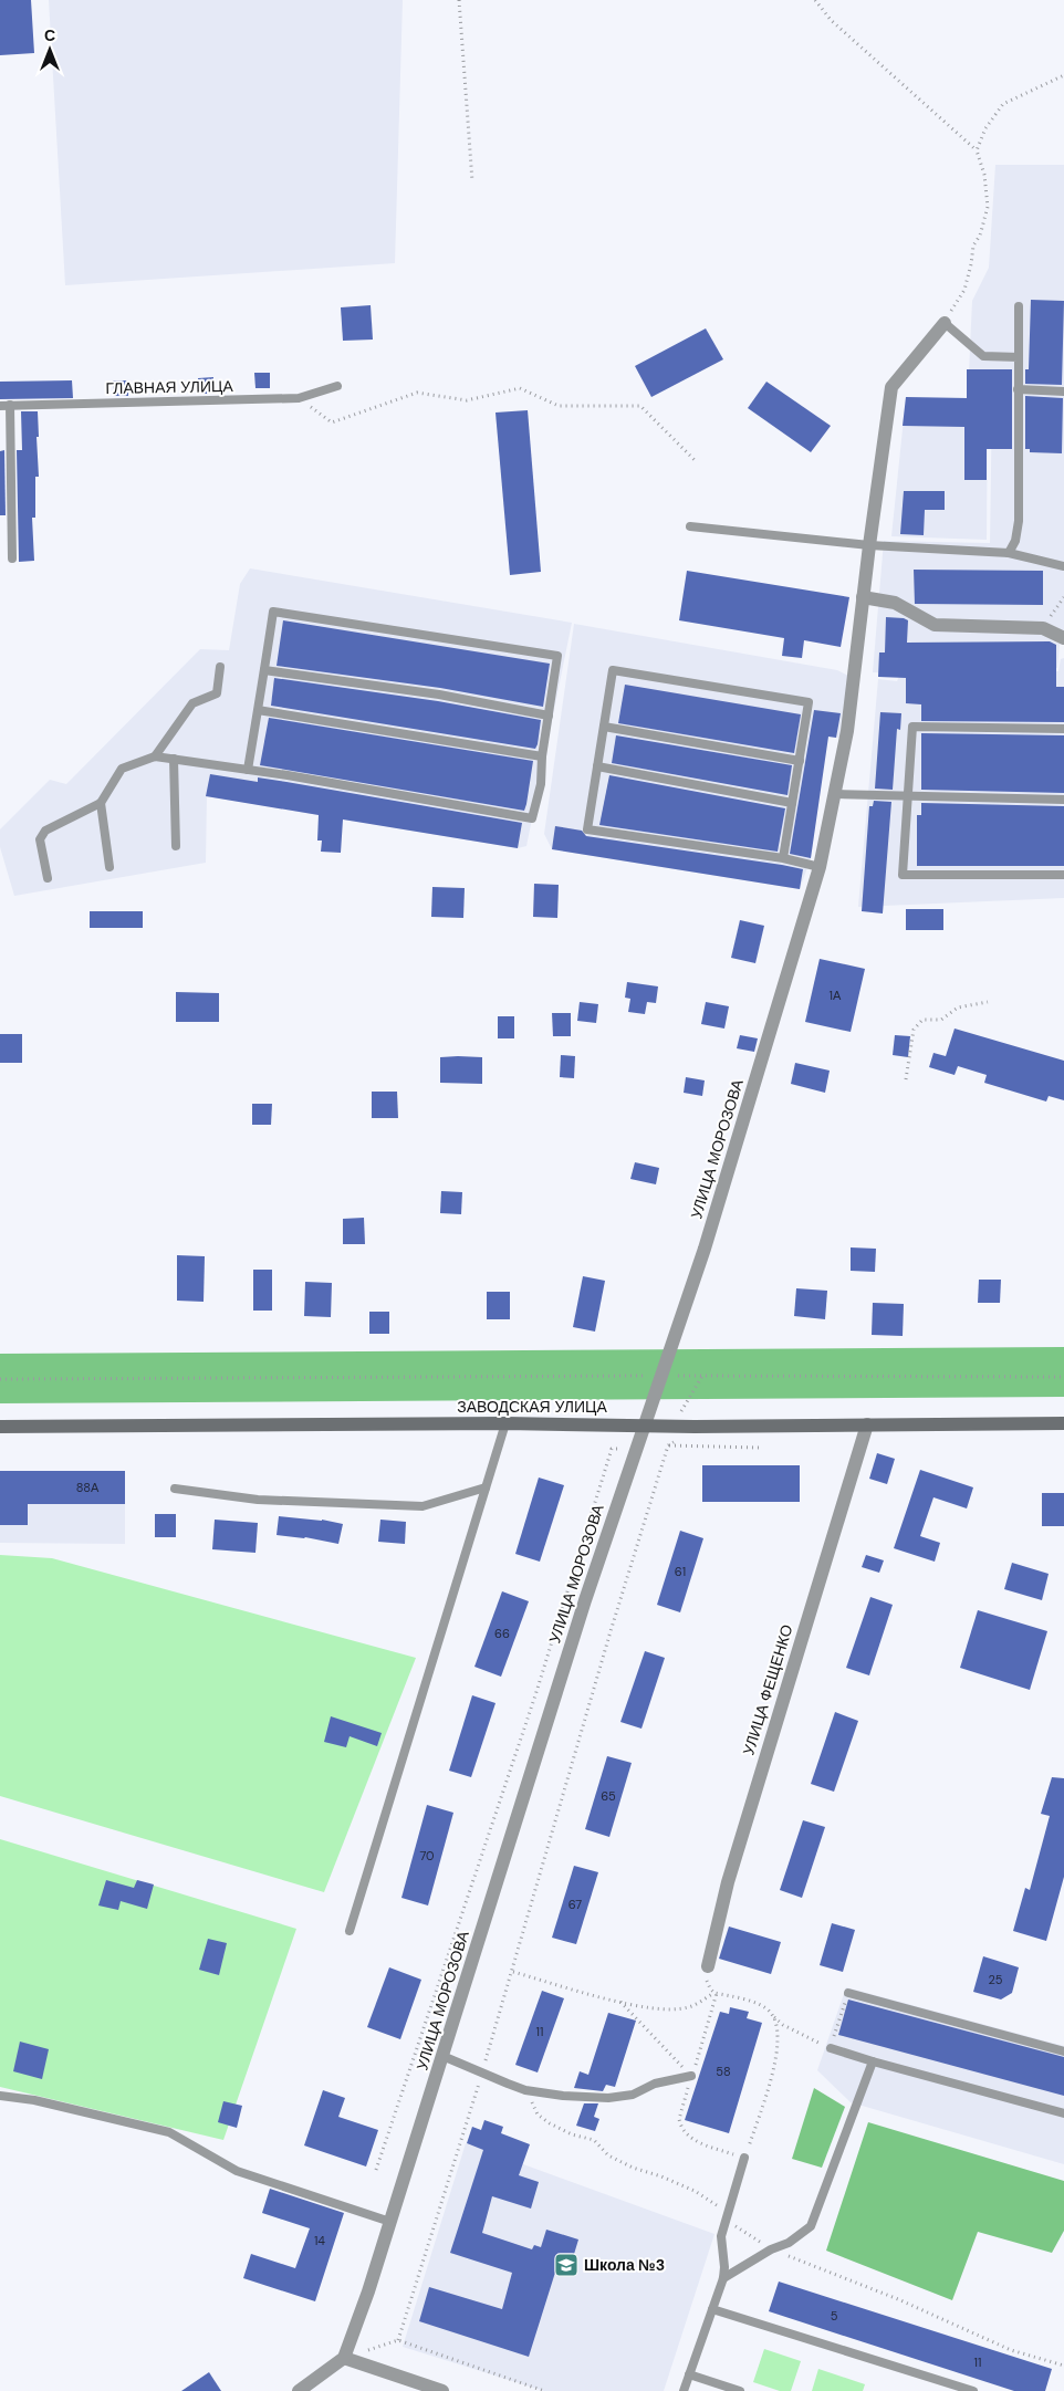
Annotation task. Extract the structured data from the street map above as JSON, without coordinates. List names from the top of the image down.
{
  "streets": {
    "street": ["УЛИЦА МОРОЗОВА", "ЗАВОДСКАЯ УЛИЦА", "УЛИЦА ФЕЩЕНКО"],
    "lane": ["ГЛАВНАЯ УЛИЦА"]
  },
  "crossings": [
    ["УЛИЦА МОРОЗОВА", "ЗАВОДСКАЯ УЛИЦА"],
    ["ЗАВОДСКАЯ УЛИЦА", "УЛИЦА ФЕЩЕНКО"]
  ],
  "places": {
    "school or university": ["Школа №3"]
  },
  "house_numbers": [
    "1А",
    "88А",
    "61",
    "66",
    "65",
    "70",
    "67",
    "25",
    "11",
    "58",
    "14",
    "5",
    "11"
  ],
  "north": "top"
}
